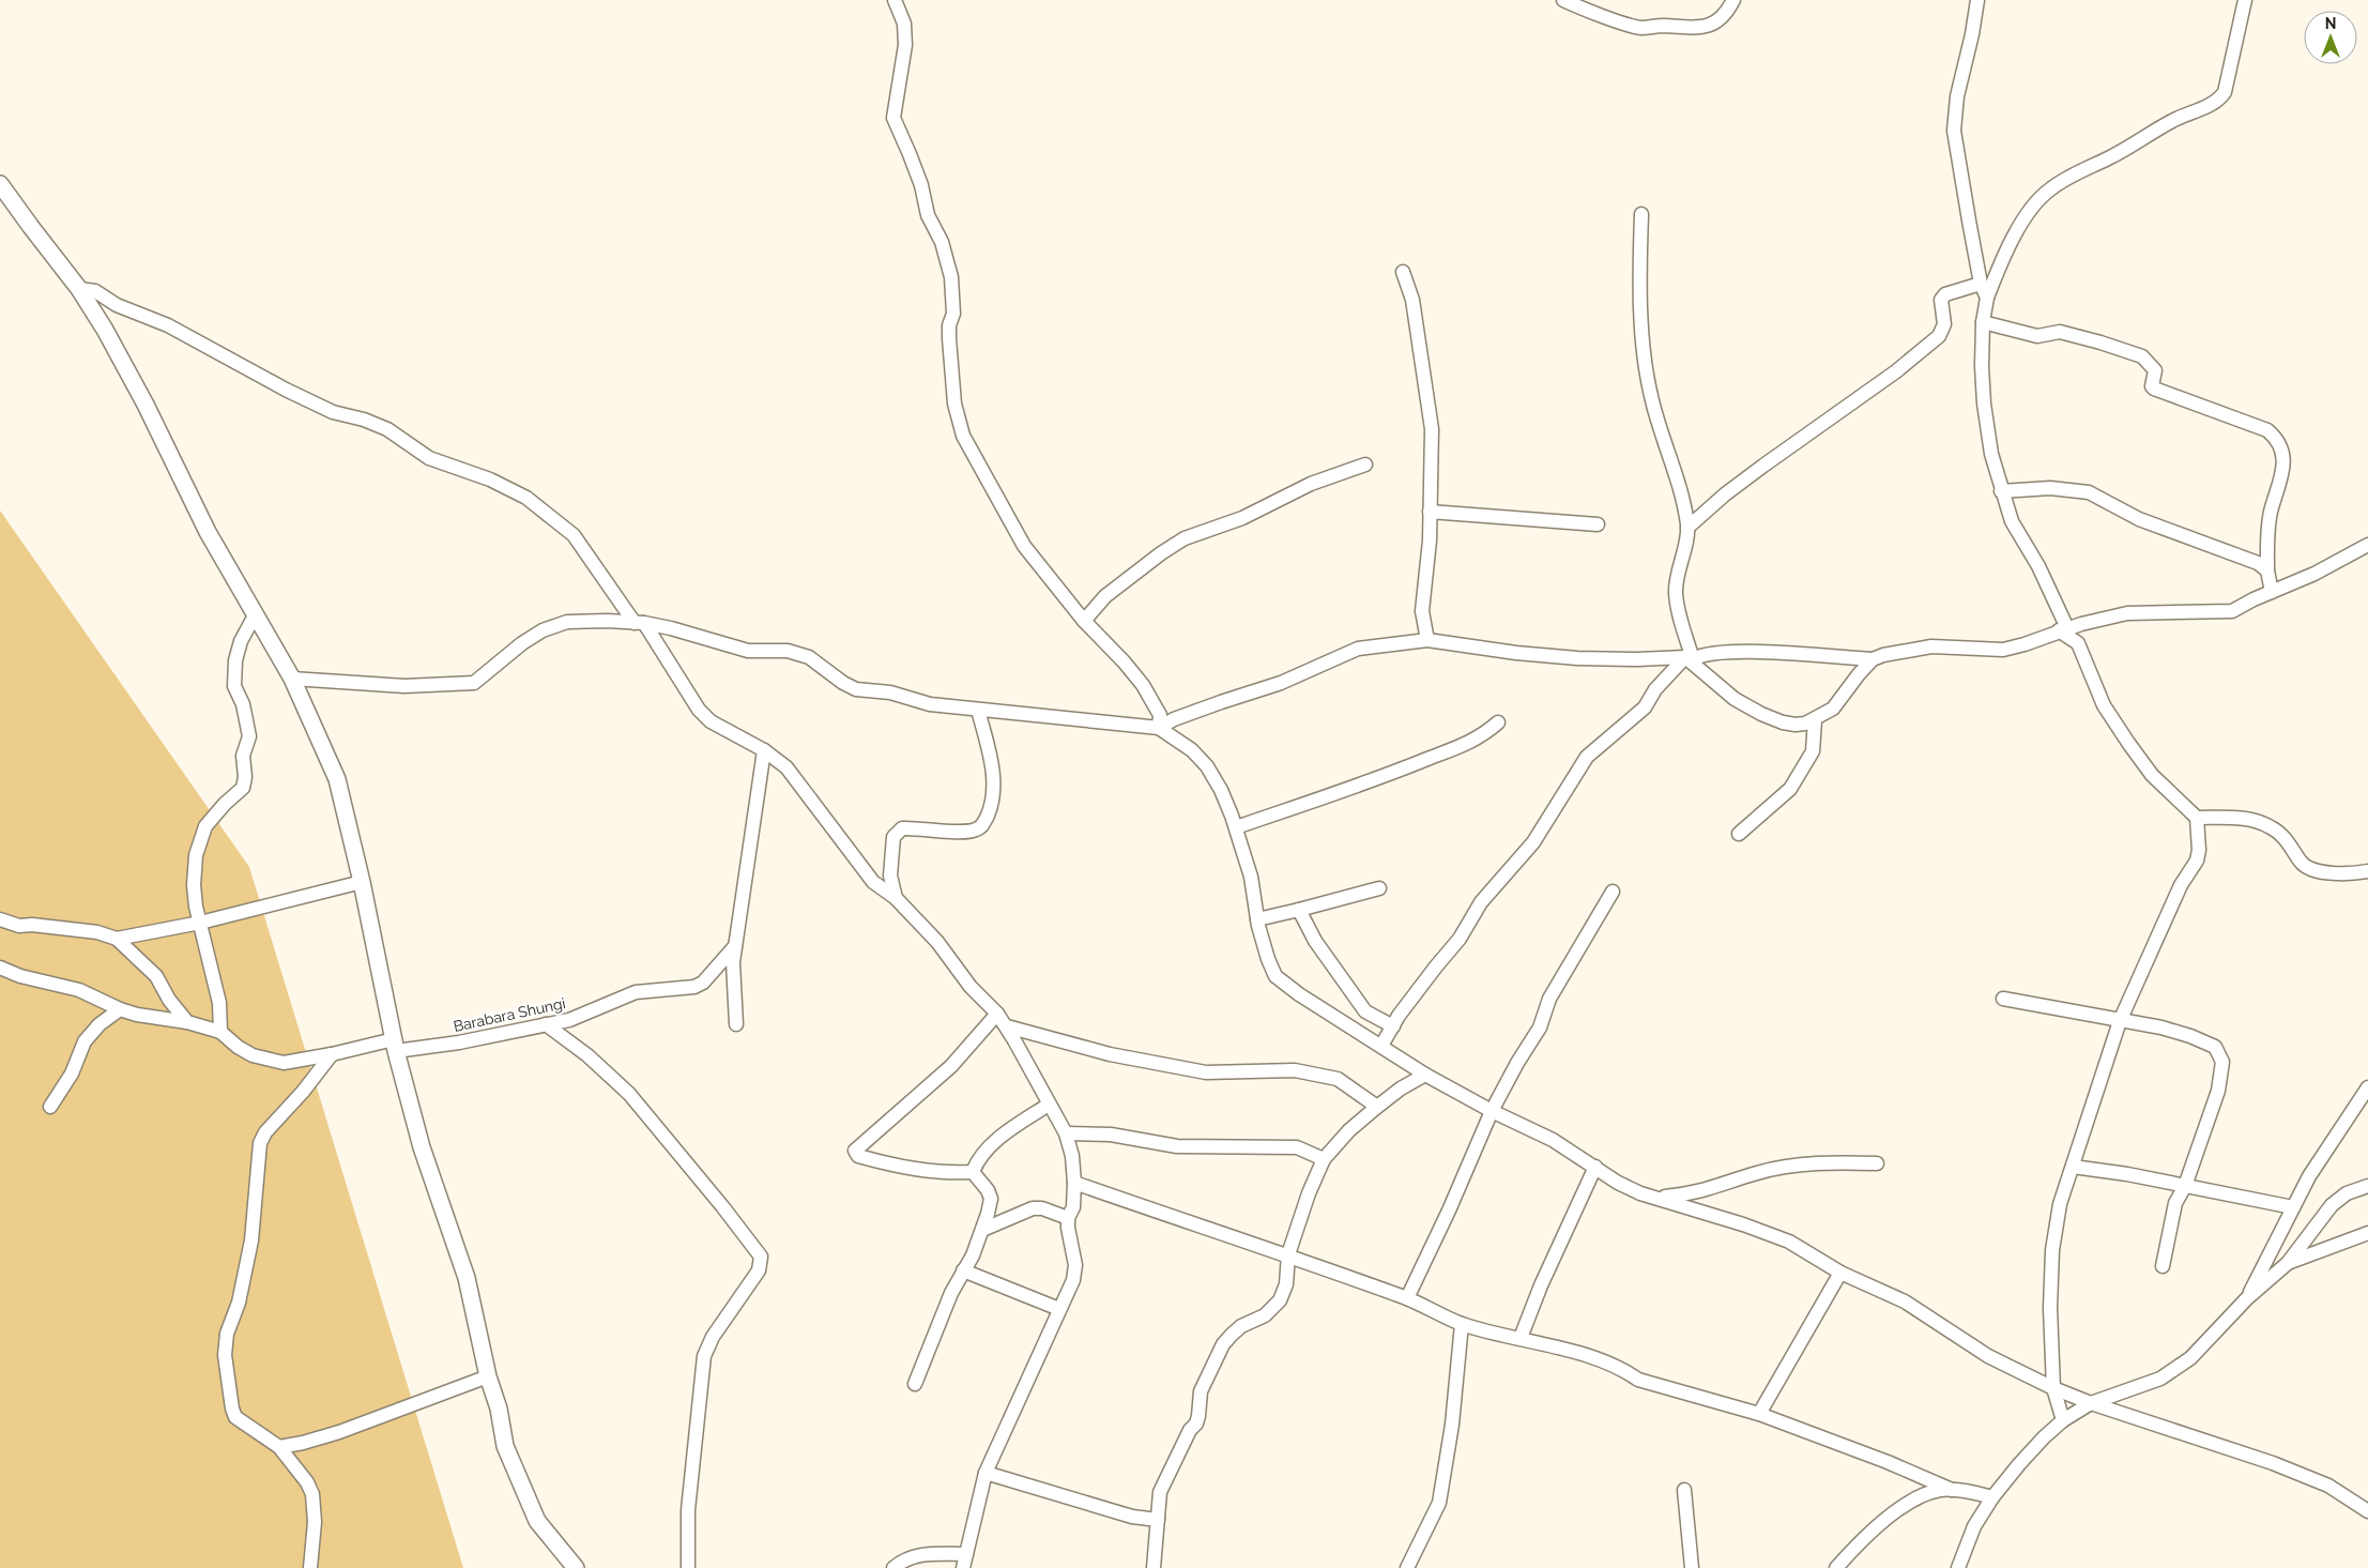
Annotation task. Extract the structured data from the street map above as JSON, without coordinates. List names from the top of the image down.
{
  "streets": {
    "street": ["Barabara Shungi"]
  },
  "north": "top"
}
